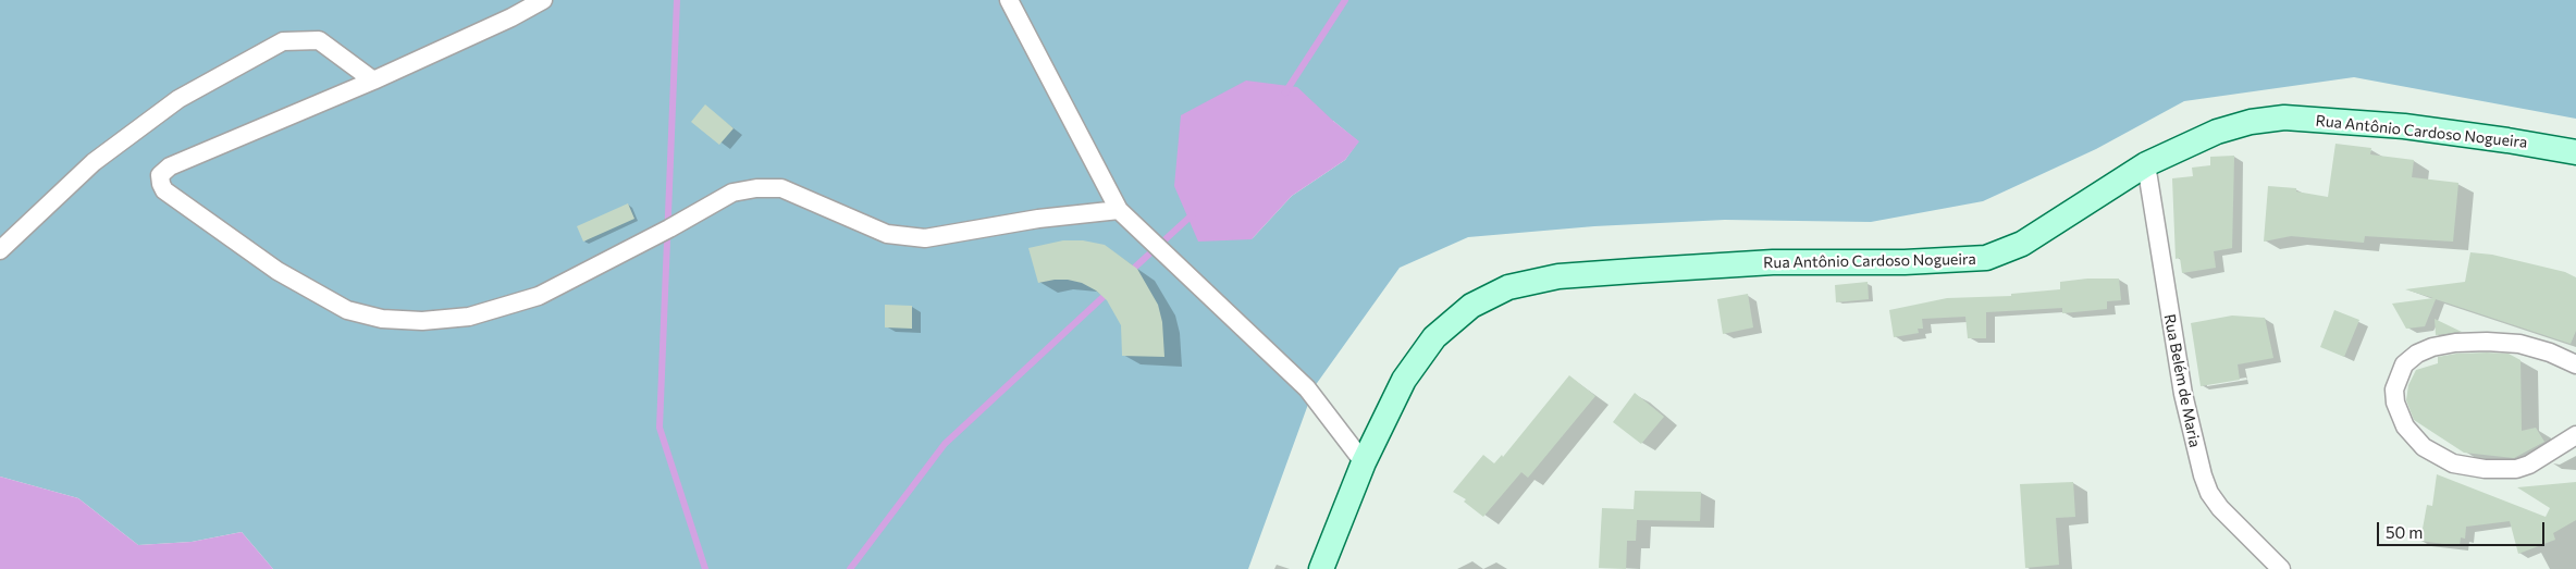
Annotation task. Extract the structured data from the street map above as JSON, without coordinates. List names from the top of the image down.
{
  "streets": {
    "main road": ["Rua Antônio Cardoso Nogueira"],
    "street": ["Rua Belém de Maria"]
  },
  "crossings": [
    ["Rua Antônio Cardoso Nogueira", "Rua Belém de Maria"]
  ],
  "scale_bar": "50 m"
}
